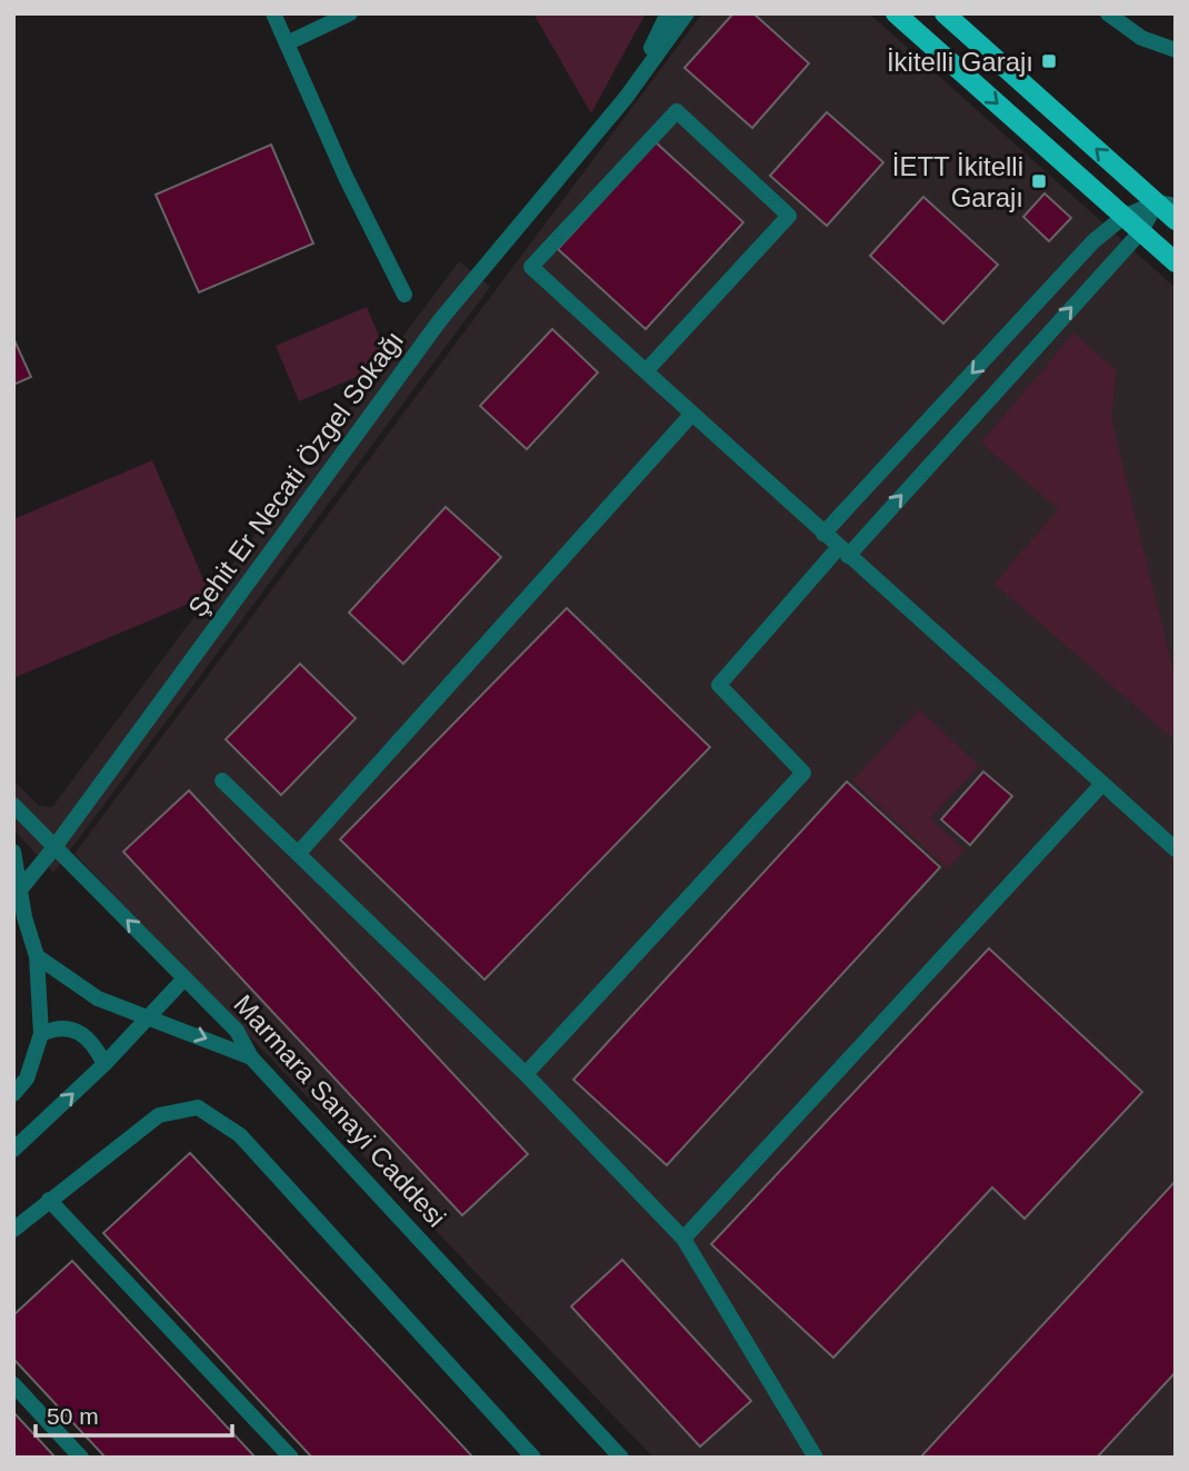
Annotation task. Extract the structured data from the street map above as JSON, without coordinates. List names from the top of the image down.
{
  "streets": {
    "street": ["Şehit Er Necati Özgel Sokağı", "Marmara Sanayi Caddesi"]
  },
  "crossings": [
    ["Şehit Er Necati Özgel Sokağı", "Marmara Sanayi Caddesi"]
  ],
  "places": {
    "transit": ["İkitelli Garajı", "İETT İkitelli Garajı"]
  },
  "scale_bar": "50 m"
}
